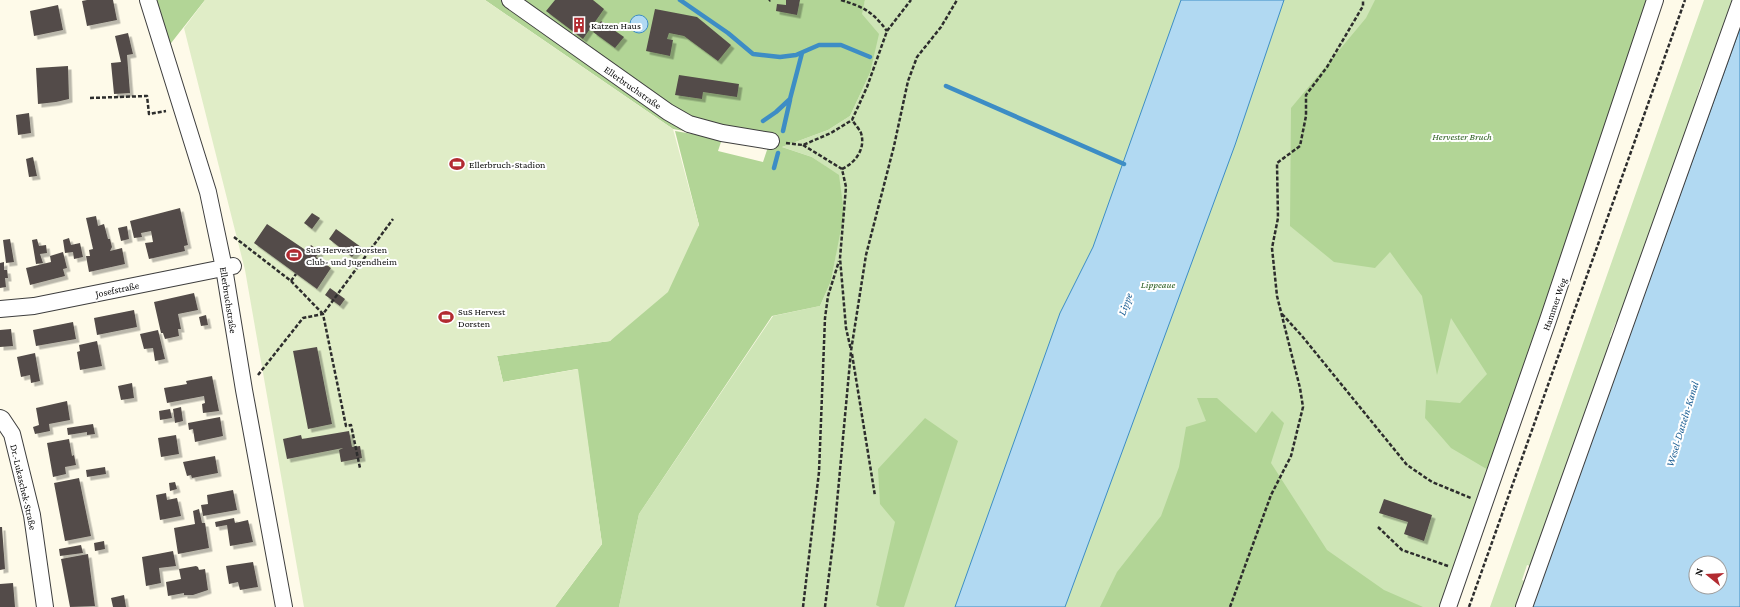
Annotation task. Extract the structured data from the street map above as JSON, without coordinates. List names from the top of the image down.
{
  "streets": {
    "street": [
      "Ellerbruchstraße",
      "Josefstraße",
      "Hammer Weg",
      "Dr.-Lukaschek-Straße"
    ]
  },
  "crossings": [
    ["Ellerbruchstraße", "Josefstraße"]
  ],
  "water": ["Lippe", "Wesel-Datteln-Kanal"],
  "parks": ["Hervester Bruch", "Lippeaue"],
  "places": {
    "building": ["Katzen Haus"],
    "sports": ["Ellerbruch-Stadion", "SuS Hervest Dorsten Club- und Jugendheim", "SuS Hervest Dorsten"]
  },
  "north": "left"
}
